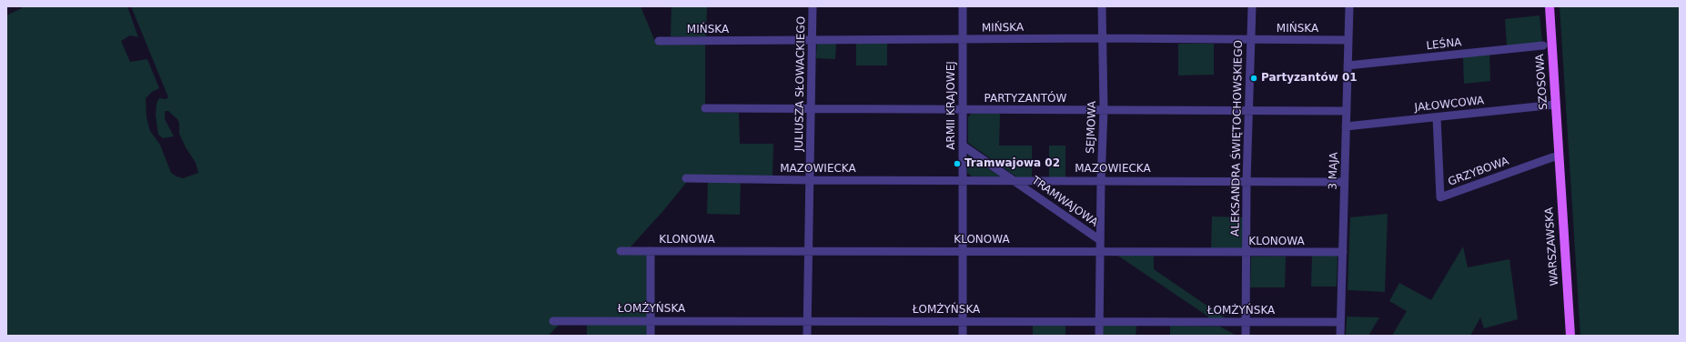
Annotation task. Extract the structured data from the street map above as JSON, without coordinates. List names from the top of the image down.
{
  "streets": {
    "main road": ["SZOSOWA", "WARSZAWSKA"],
    "street": [
      "MIŃSKA",
      "LEŚNA",
      "JULIUSZA SŁOWACKIEGO",
      "PARTYZANTÓW",
      "JAŁOWCOWA",
      "ARMII KRAJOWEJ",
      "SEJMOWA",
      "ALEKSANDRA ŚWIĘTOCHOWSKIEGO",
      "MAZOWIECKA",
      "3 MAJA",
      "GRZYBOWA",
      "TRAMWAJOWA",
      "KLONOWA",
      "ŁOMŻYŃSKA"
    ]
  },
  "crossings": [
    ["MIŃSKA", "JULIUSZA SŁOWACKIEGO"],
    ["MIŃSKA", "ARMII KRAJOWEJ"],
    ["MIŃSKA", "SEJMOWA"],
    ["MIŃSKA", "ALEKSANDRA ŚWIĘTOCHOWSKIEGO"],
    ["MIŃSKA", "3 MAJA"],
    ["LEŚNA", "3 MAJA"],
    ["SZOSOWA", "JAŁOWCOWA"],
    ["SZOSOWA", "GRZYBOWA"],
    ["SZOSOWA", "WARSZAWSKA"],
    ["JULIUSZA SŁOWACKIEGO", "PARTYZANTÓW"],
    ["JULIUSZA SŁOWACKIEGO", "MAZOWIECKA"],
    ["JULIUSZA SŁOWACKIEGO", "KLONOWA"],
    ["JULIUSZA SŁOWACKIEGO", "ŁOMŻYŃSKA"],
    ["PARTYZANTÓW", "ARMII KRAJOWEJ"],
    ["PARTYZANTÓW", "SEJMOWA"],
    ["PARTYZANTÓW", "ALEKSANDRA ŚWIĘTOCHOWSKIEGO"],
    ["PARTYZANTÓW", "3 MAJA"],
    ["JAŁOWCOWA", "3 MAJA"],
    ["JAŁOWCOWA", "GRZYBOWA"],
    ["ARMII KRAJOWEJ", "MAZOWIECKA"],
    ["ARMII KRAJOWEJ", "TRAMWAJOWA"],
    ["ARMII KRAJOWEJ", "KLONOWA"],
    ["ARMII KRAJOWEJ", "ŁOMŻYŃSKA"],
    ["SEJMOWA", "MAZOWIECKA"],
    ["SEJMOWA", "TRAMWAJOWA"],
    ["SEJMOWA", "KLONOWA"],
    ["SEJMOWA", "ŁOMŻYŃSKA"],
    ["ALEKSANDRA ŚWIĘTOCHOWSKIEGO", "MAZOWIECKA"],
    ["ALEKSANDRA ŚWIĘTOCHOWSKIEGO", "KLONOWA"],
    ["ALEKSANDRA ŚWIĘTOCHOWSKIEGO", "ŁOMŻYŃSKA"],
    ["MAZOWIECKA", "3 MAJA"],
    ["MAZOWIECKA", "TRAMWAJOWA"],
    ["3 MAJA", "KLONOWA"],
    ["3 MAJA", "ŁOMŻYŃSKA"],
    ["GRZYBOWA", "WARSZAWSKA"]
  ],
  "places": ["Partyzantów 01", "Tramwajowa 02"]
}
